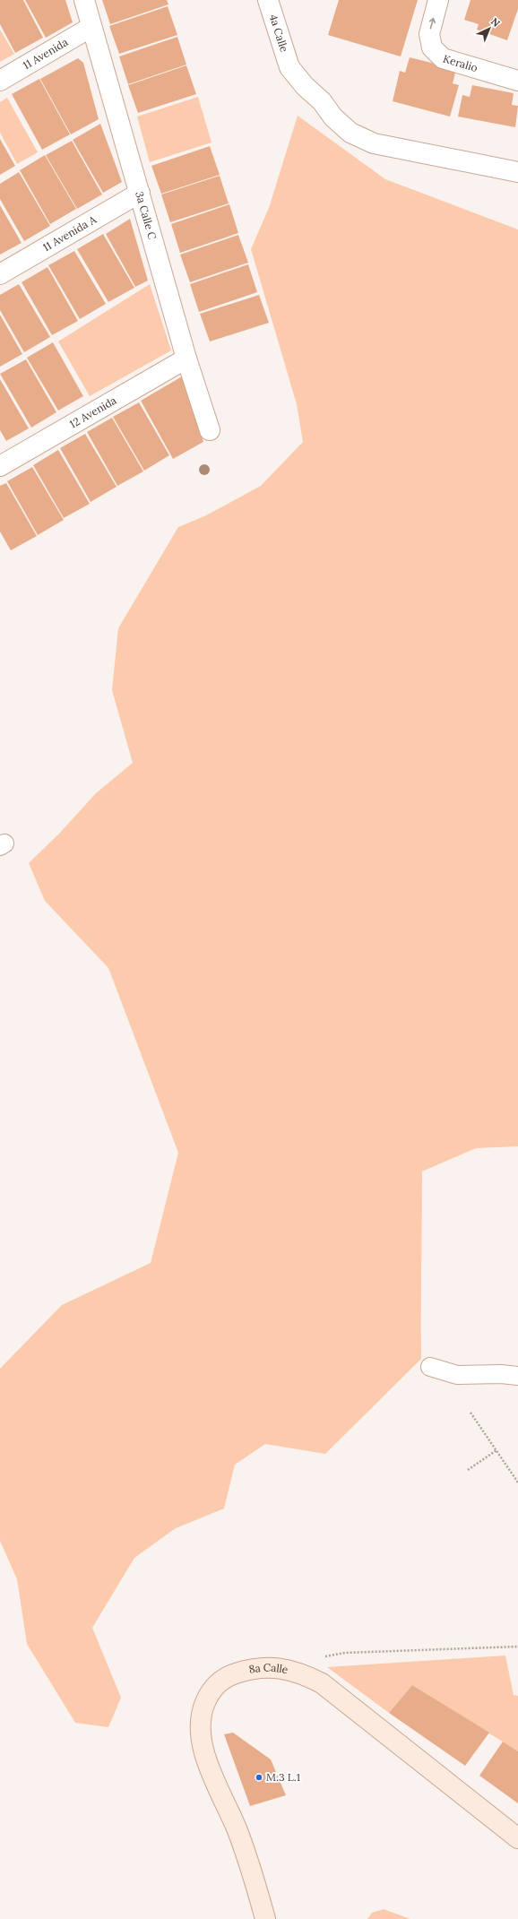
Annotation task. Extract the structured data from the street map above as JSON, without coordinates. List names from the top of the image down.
{
  "streets": {
    "main road": ["8a Calle"],
    "street": [
      "4a Calle",
      "11 Avenida",
      "Keralio",
      "3a Calle C",
      "11 Avenida A",
      "12 Avenida"
    ]
  },
  "crossings": [
    ["11 Avenida", "3a Calle C"],
    ["3a Calle C", "11 Avenida A"],
    ["3a Calle C", "12 Avenida"]
  ],
  "places": ["M.3 L.1"],
  "north": "top right"
}
